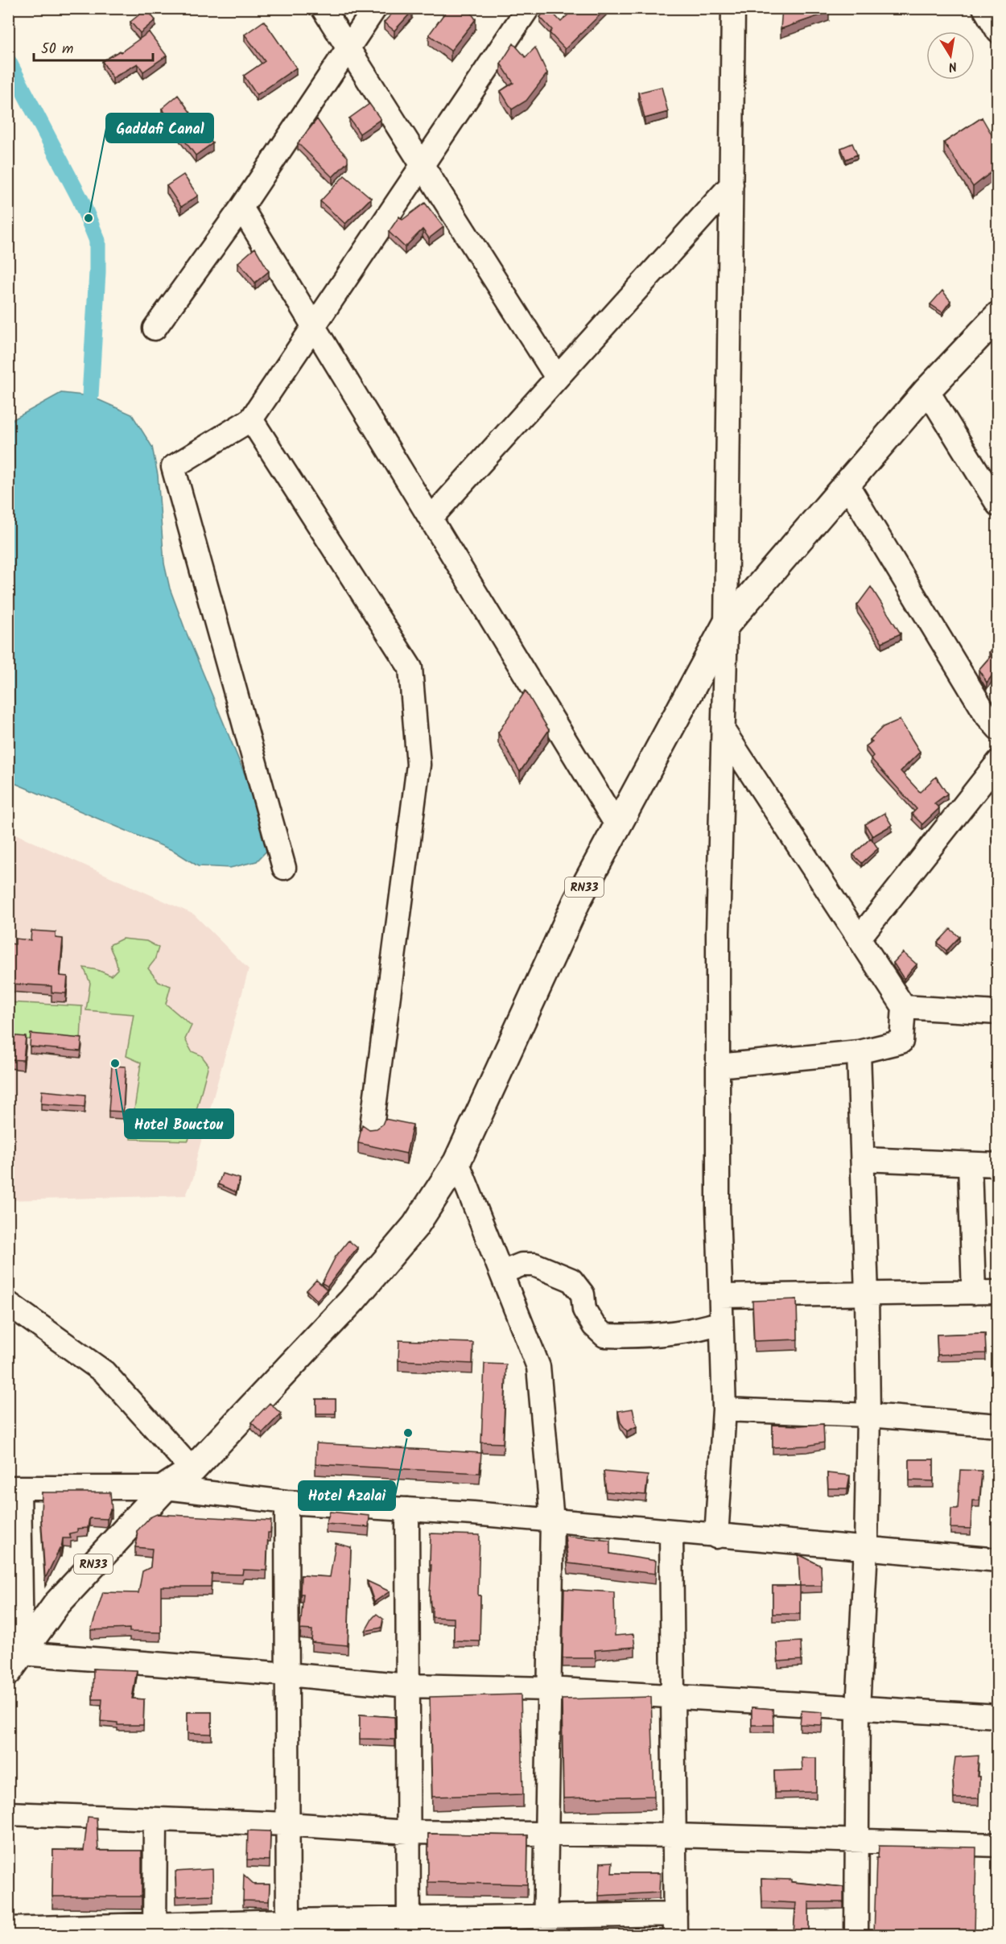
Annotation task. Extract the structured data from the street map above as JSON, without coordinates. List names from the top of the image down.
{
  "streets": {
    "main road": ["RN33"]
  },
  "places": ["Gaddafi Canal", "Hotel Bouctou", "Hotel Azalai"],
  "scale_bar": "50 m",
  "north": "bottom"
}
